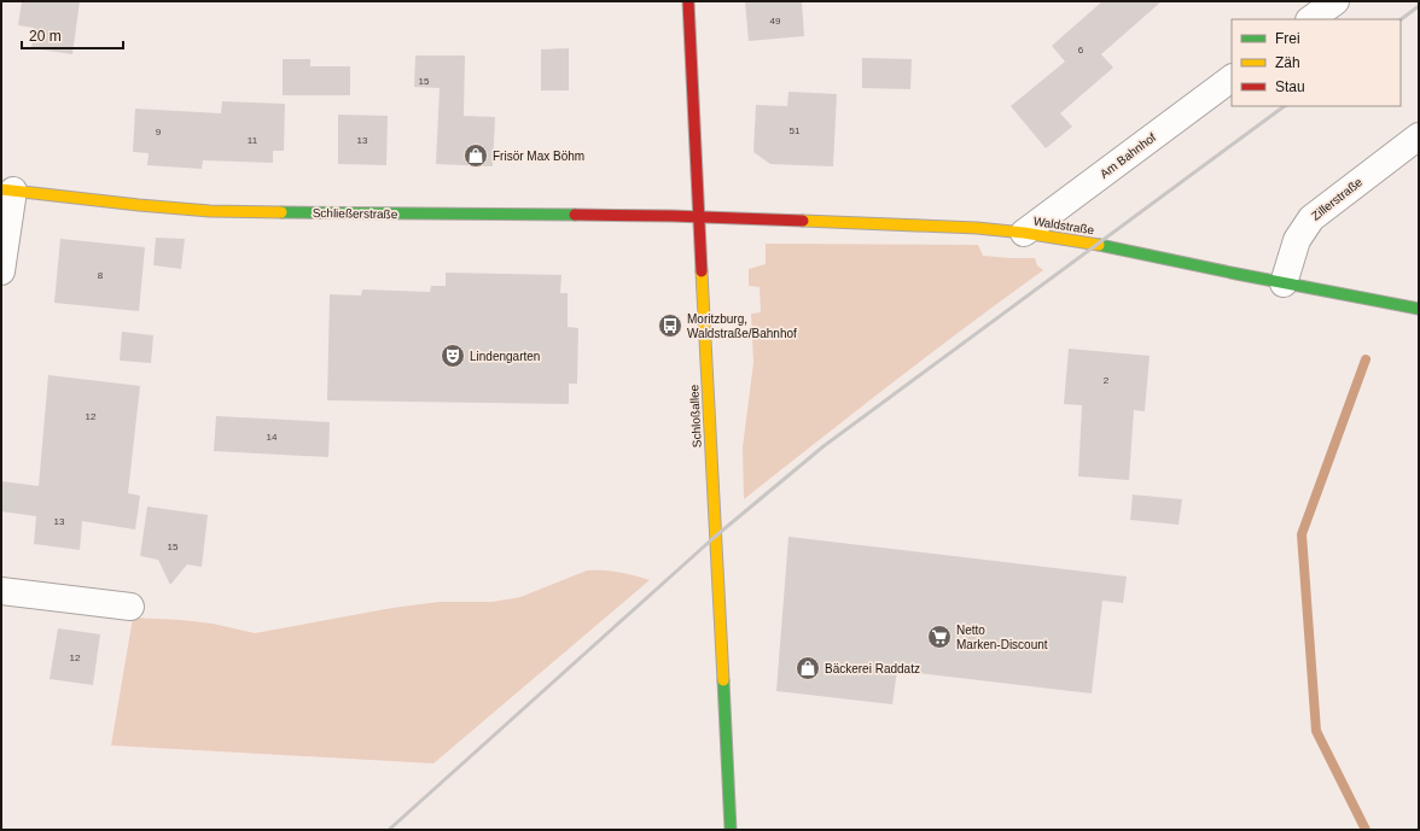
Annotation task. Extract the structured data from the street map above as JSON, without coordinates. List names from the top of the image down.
{
  "streets": {
    "street": [
      "Am Bahnhof",
      "Zillerstraße",
      "Schließerstraße",
      "Waldstraße",
      "Schloßallee"
    ]
  },
  "crossings": [
    ["Am Bahnhof", "Waldstraße"],
    ["Zillerstraße", "Waldstraße"],
    ["Schließerstraße", "Waldstraße"],
    ["Schließerstraße", "Schloßallee"],
    ["Waldstraße", "Schloßallee"]
  ],
  "places": {
    "shop": ["Frisör Max Böhm", "Bäckerei Raddatz"],
    "bus stop": ["Moritzburg, Waldstraße/Bahnhof"],
    "theatre": ["Lindengarten"],
    "supermarket": ["Netto Marken-Discount"]
  },
  "house_numbers": [
    "49",
    "6",
    "15",
    "51",
    "9",
    "11",
    "13",
    "8",
    "2",
    "12",
    "14",
    "13",
    "15",
    "12"
  ],
  "legend": ["Frei", "Zäh", "Stau"],
  "scale_bar": "20 m"
}
